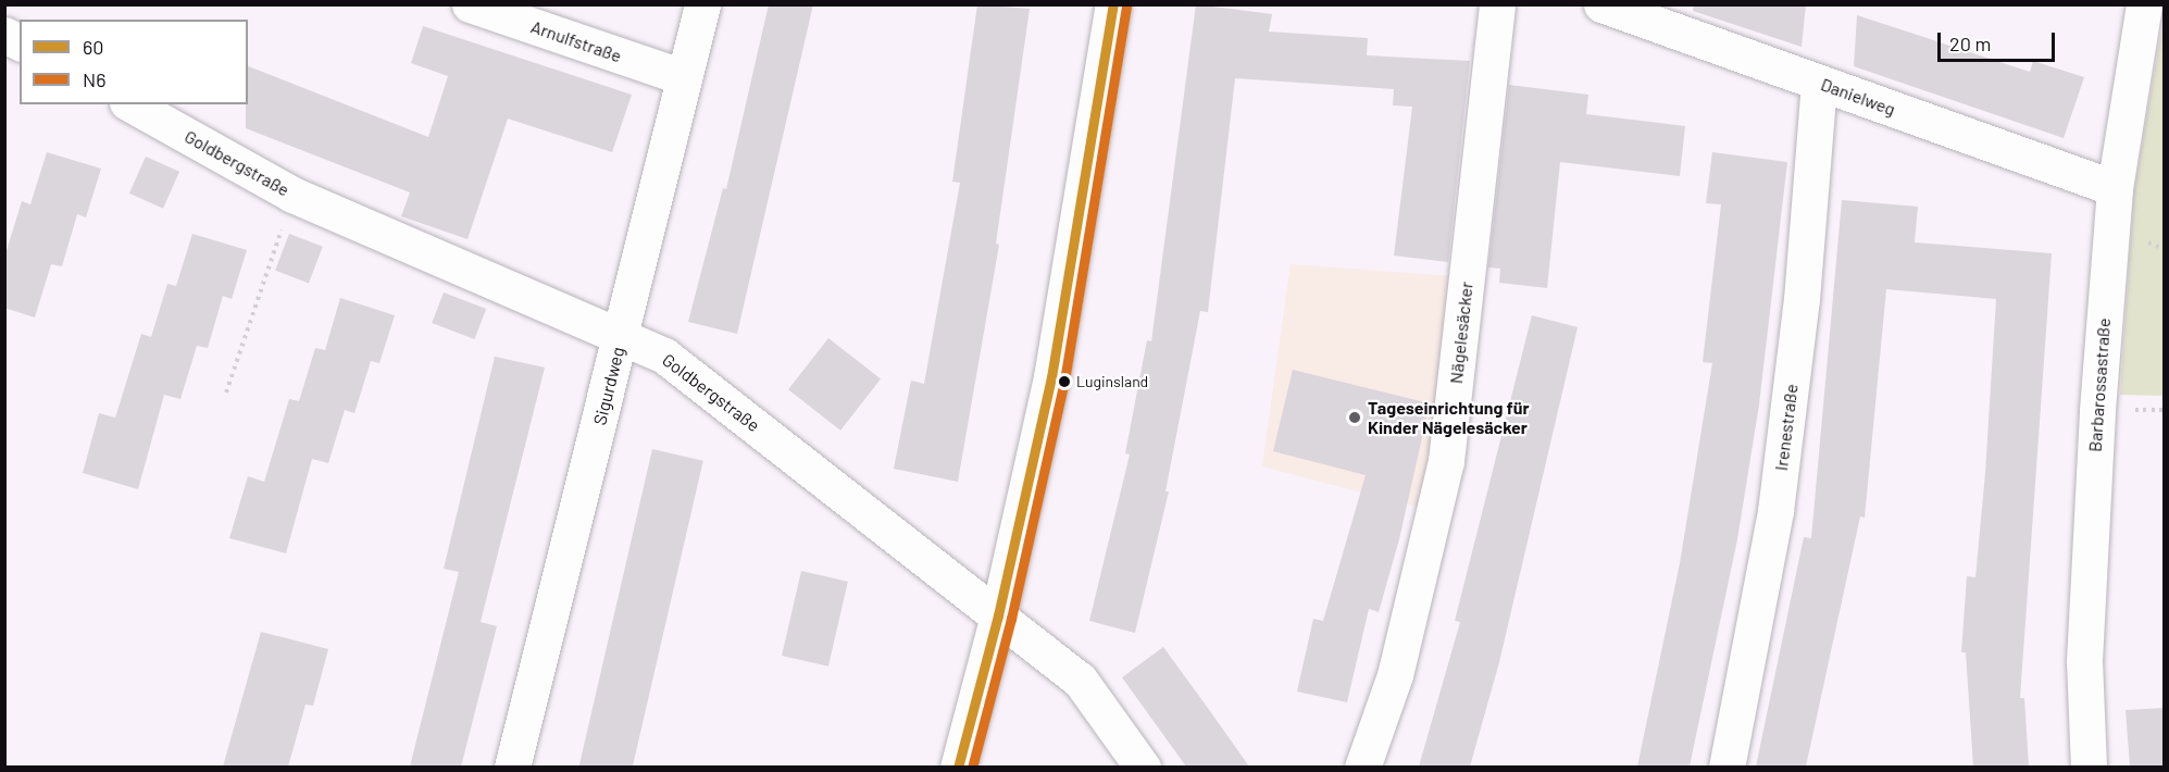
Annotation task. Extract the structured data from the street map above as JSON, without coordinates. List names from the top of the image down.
{
  "streets": {
    "street": [
      "Arnulfstraße",
      "Danielweg",
      "Goldbergstraße",
      "Nägelesäcker",
      "Barbarossastraße",
      "Sigurdweg",
      "Irenestraße"
    ]
  },
  "crossings": [
    ["Arnulfstraße", "Sigurdweg"],
    ["Danielweg", "Barbarossastraße"],
    ["Danielweg", "Irenestraße"],
    ["Goldbergstraße", "Sigurdweg"]
  ],
  "places": ["Luginsland", "Tageseinrichtung für Kinder Nägelesäcker"],
  "lines": ["transit line 60", "transit line N6"],
  "legend": ["60", "N6"],
  "scale_bar": "20 m"
}
